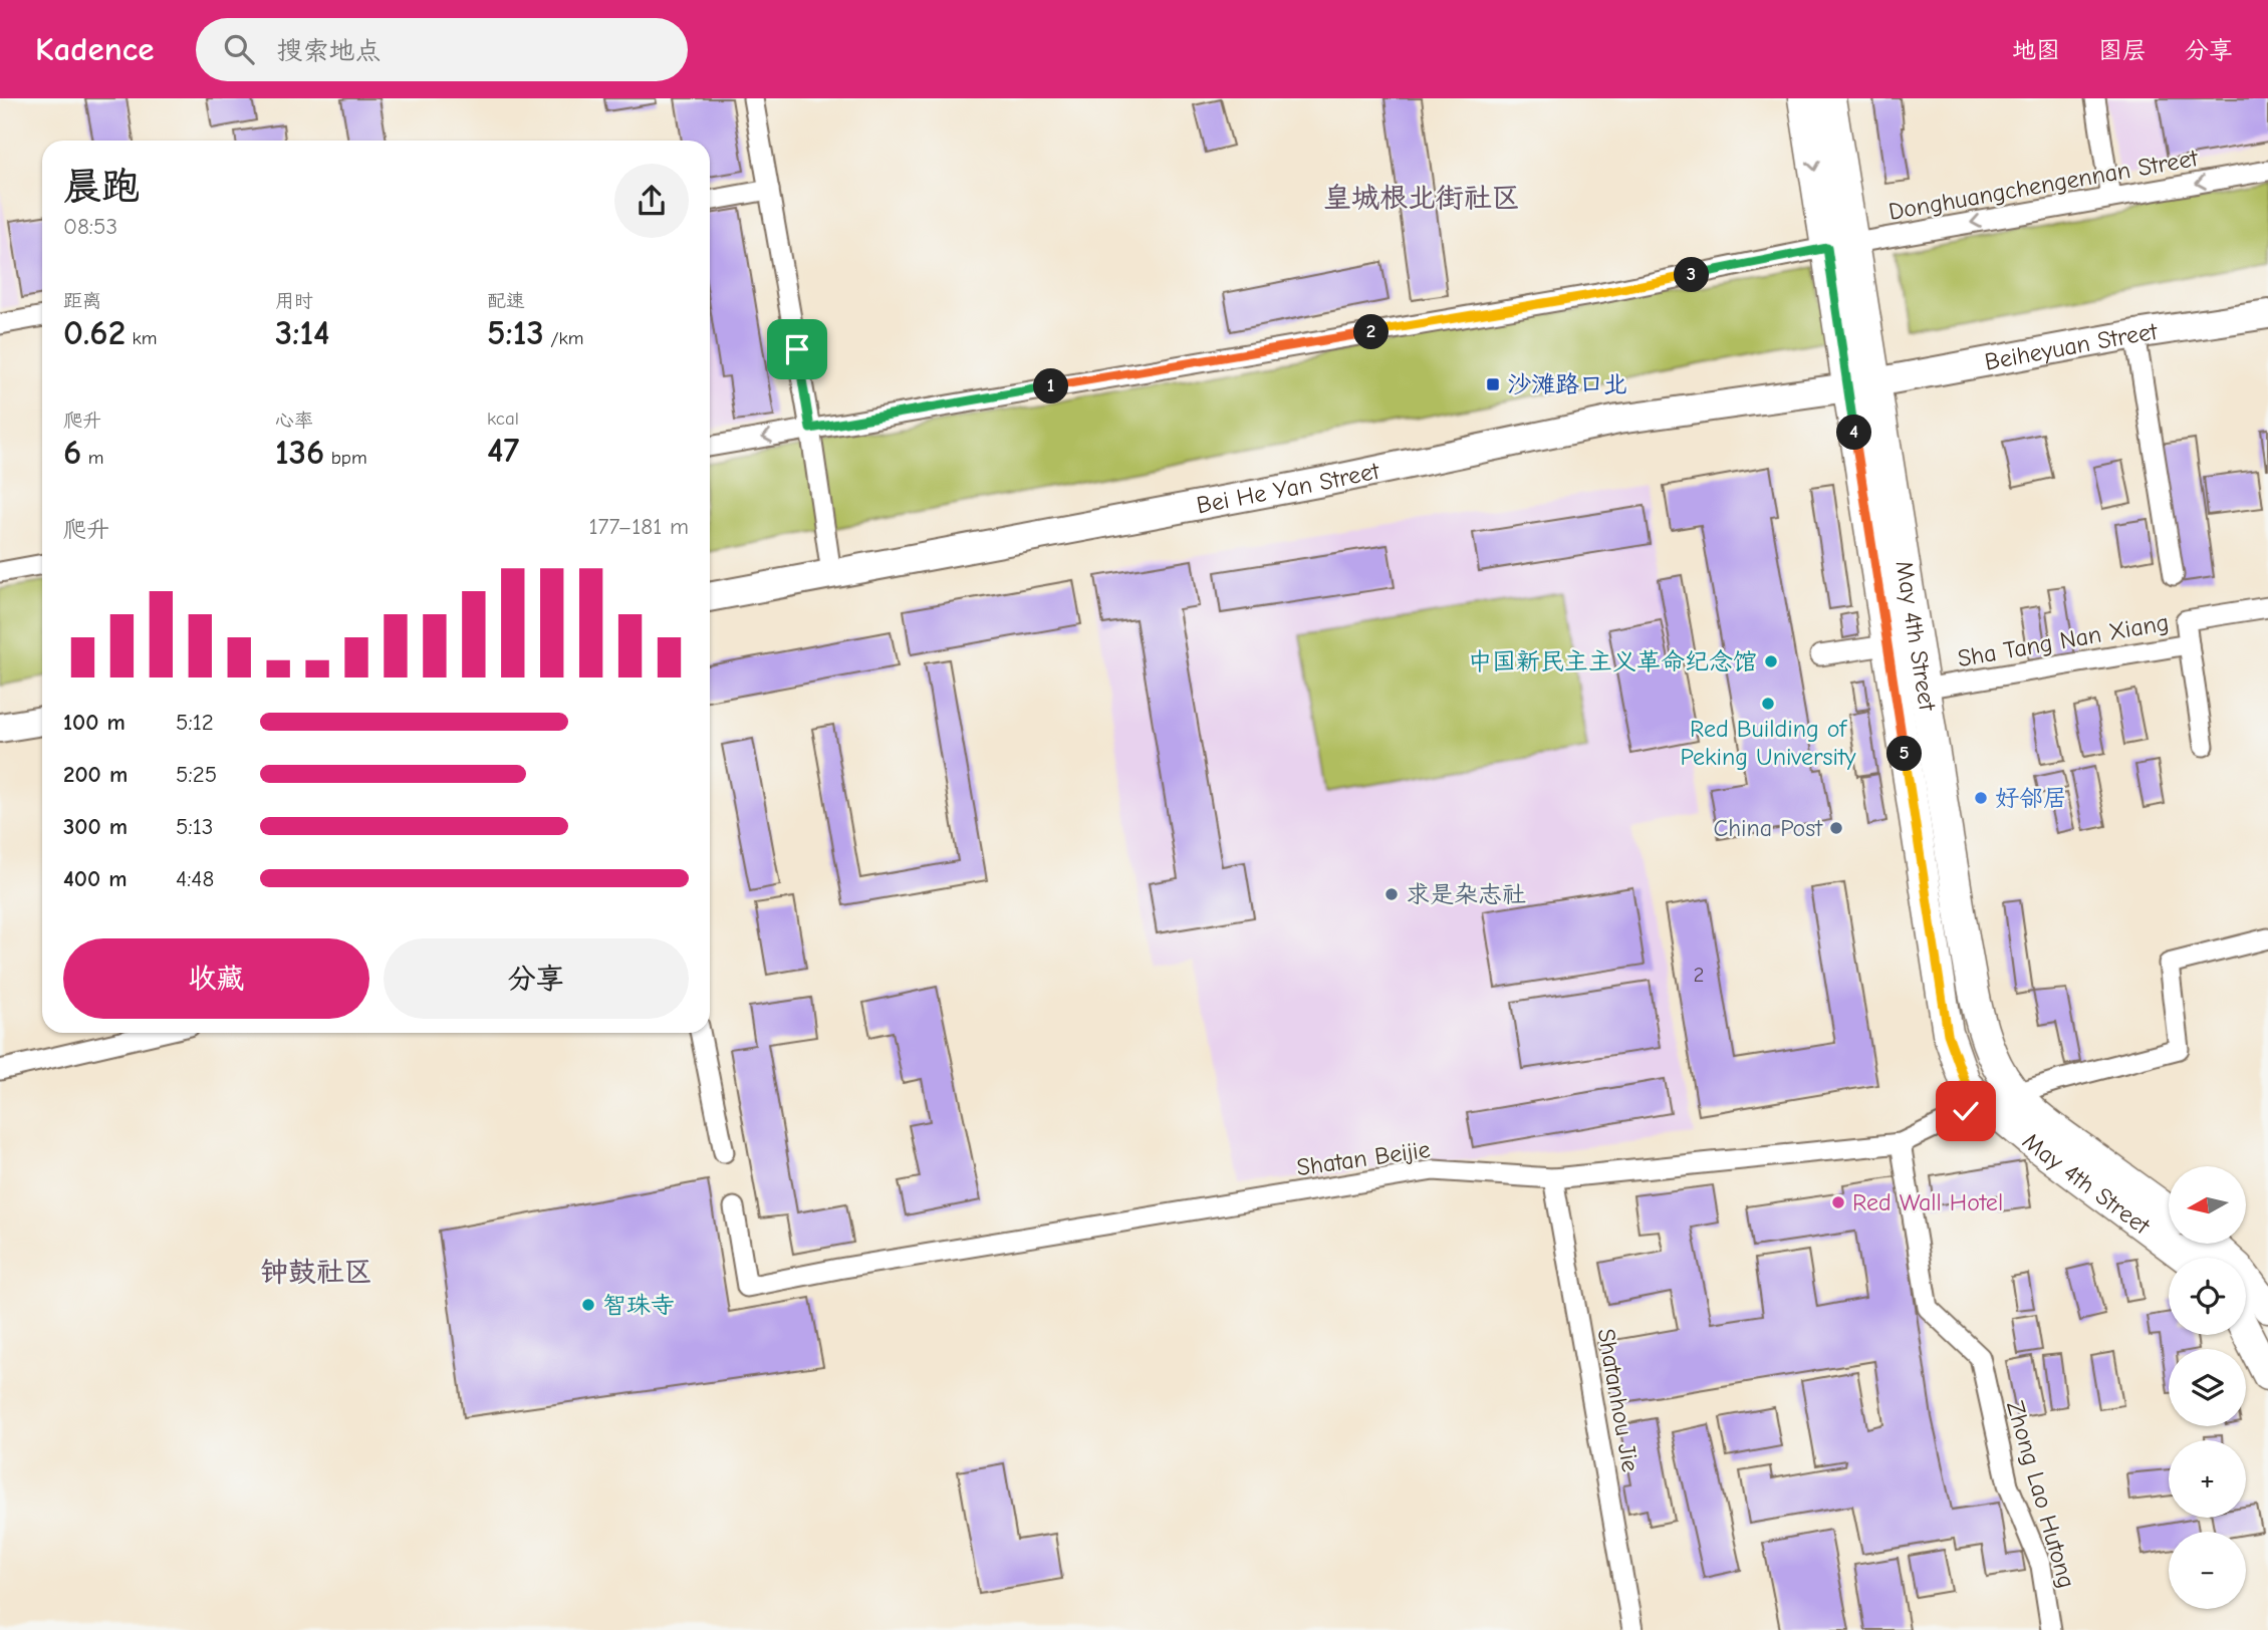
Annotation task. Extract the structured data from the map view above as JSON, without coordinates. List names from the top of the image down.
{
  "streets": {
    "main road": ["Beiheyuan Street", "Bei He Yan Street", "May 4th Street"],
    "street": [
      "Donghuangchengennan Street",
      "Sha Tang Nan Xiang",
      "Shatan Beijie",
      "Shatanhou Jie",
      "Zhong Lao Hutong"
    ]
  },
  "crossings": [
    ["Donghuangchengennan Street", "May 4th Street"],
    ["Beiheyuan Street", "Bei He Yan Street"],
    ["Beiheyuan Street", "May 4th Street"],
    ["Bei He Yan Street", "May 4th Street"],
    ["May 4th Street", "Sha Tang Nan Xiang"],
    ["May 4th Street", "Shatan Beijie"],
    ["Shatan Beijie", "Shatanhou Jie"],
    ["Shatan Beijie", "Zhong Lao Hutong"]
  ],
  "districts": ["皇城根北街社区", "钟鼓社区"],
  "places": {
    "transit": ["沙滩路口北"],
    "other": [
      "中国新民主主义革命纪念馆",
      "Red Building of Peking University",
      "好邻居",
      "China Post",
      "求是杂志社",
      "Red Wall Hotel",
      "智珠寺"
    ]
  },
  "house_numbers": ["2"],
  "north": "left",
  "page": {
    "header": "Kadence",
    "search": "搜索地点",
    "nav": ["地图", "图层", "分享"],
    "heading": ["晨跑", "08:53"],
    "pins": [
      "3",
      "2",
      "1",
      "4",
      "5"
    ],
    "stats": [
      ["距离", "0.62 km"],
      ["用时", "3:14"],
      ["配速", "5:13 /km"],
      ["爬升", "6 m"],
      ["心率", "136 bpm"],
      ["kcal", "47"]
    ],
    "chart": ["爬升", "177–181 m"],
    "list": [
      {
        "name": "100 m",
        "note": "5:12"
      },
      {
        "name": "200 m",
        "note": "5:25"
      },
      {
        "name": "300 m",
        "note": "5:13"
      },
      {
        "name": "400 m",
        "note": "4:48"
      }
    ],
    "buttons": ["收藏", "分享"],
    "map_buttons": ["+", "−"]
  }
}
